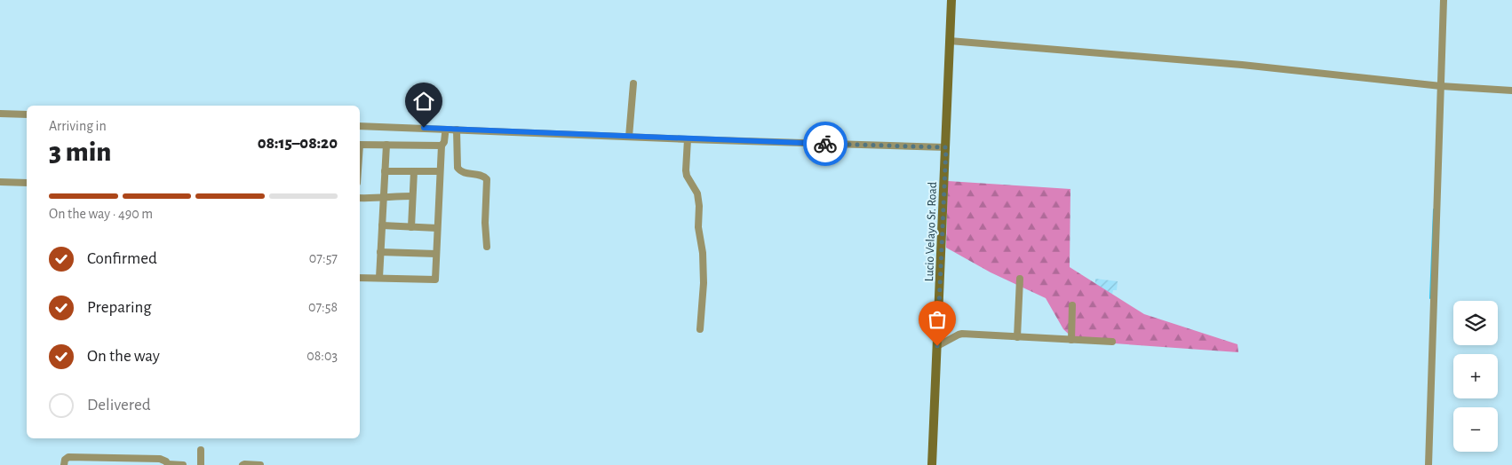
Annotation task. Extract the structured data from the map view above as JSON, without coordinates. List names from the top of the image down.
{
  "streets": {
    "main road": ["Lucio Velayo Sr. Road"]
  },
  "page": {
    "heading": ["3 min", "Arriving in", "08:15–08:20"],
    "bar": "On the way · 490 m",
    "list": [
      ["Confirmed", "07:57"],
      ["Preparing", "07:58"],
      ["On the way", "08:03"],
      "Delivered"
    ],
    "map_buttons": ["+", "−"]
  }
}
